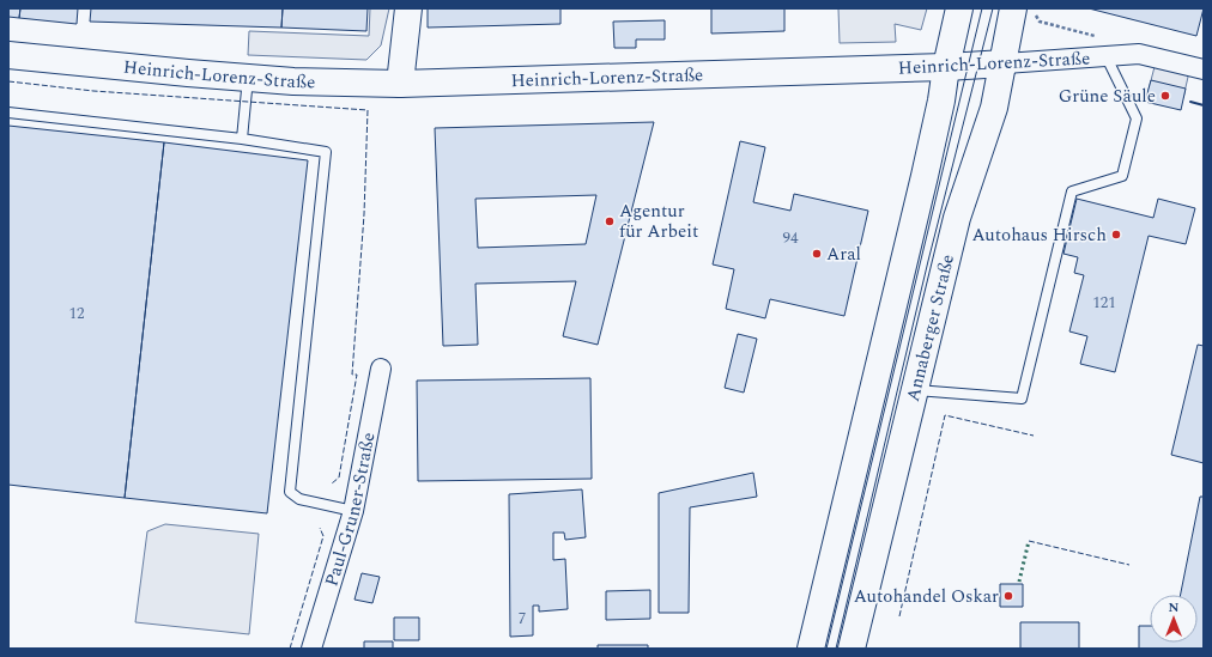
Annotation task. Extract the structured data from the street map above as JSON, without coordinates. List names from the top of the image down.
{
  "streets": {
    "main road": ["Heinrich-Lorenz-Straße", "Annaberger Straße"],
    "street": ["Paul-Gruner-Straße"]
  },
  "crossings": [
    ["Heinrich-Lorenz-Straße", "Annaberger Straße"]
  ],
  "places": [
    "Grüne Säule",
    "Agentur für Arbeit",
    "Autohaus Hirsch",
    "Aral",
    "Autohandel Oskar"
  ],
  "house_numbers": [
    "94",
    "121",
    "12",
    "7"
  ],
  "north": "top"
}
